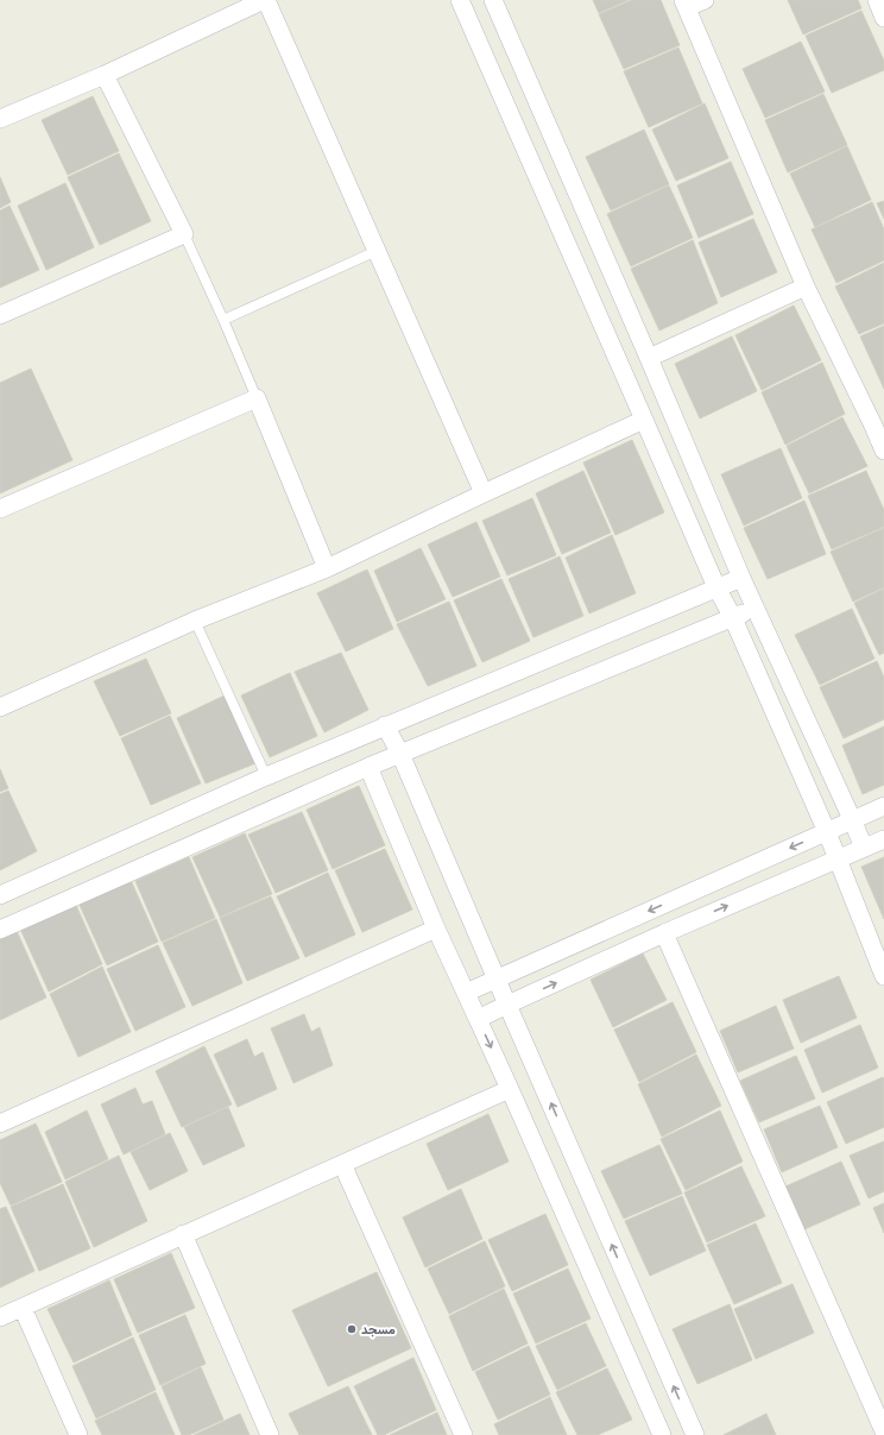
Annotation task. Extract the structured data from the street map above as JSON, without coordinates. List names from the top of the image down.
{
  "places": ["مسجد"]
}
